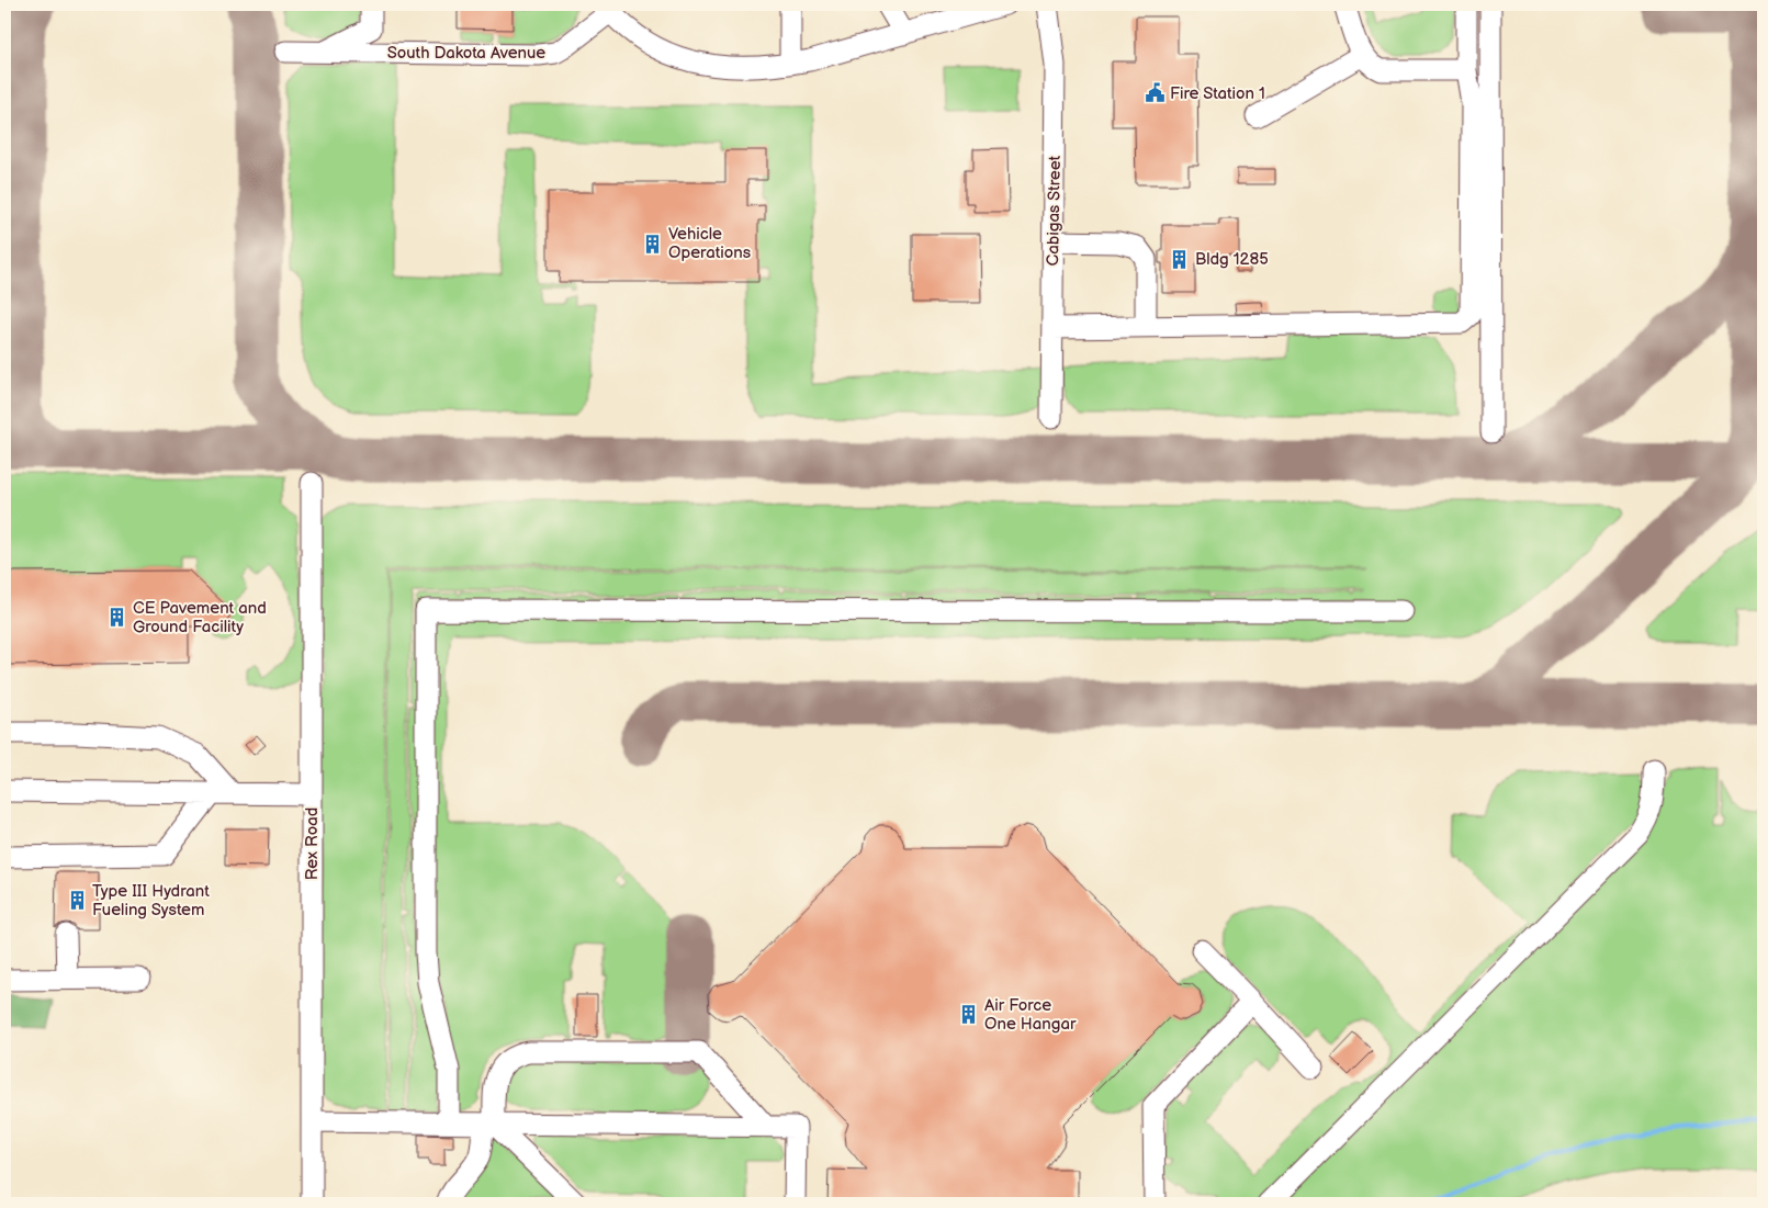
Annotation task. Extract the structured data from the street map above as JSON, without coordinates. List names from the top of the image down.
{
  "streets": {
    "street": ["South Dakota Avenue", "Cabigas Street", "Rex Road"]
  },
  "places": {
    "public building": ["Fire Station 1"],
    "building": [
      "Vehicle Operations",
      "Bldg 1285",
      "CE Pavement and Ground Facility",
      "Type III Hydrant Fueling System",
      "Air Force One Hangar"
    ]
  }
}
